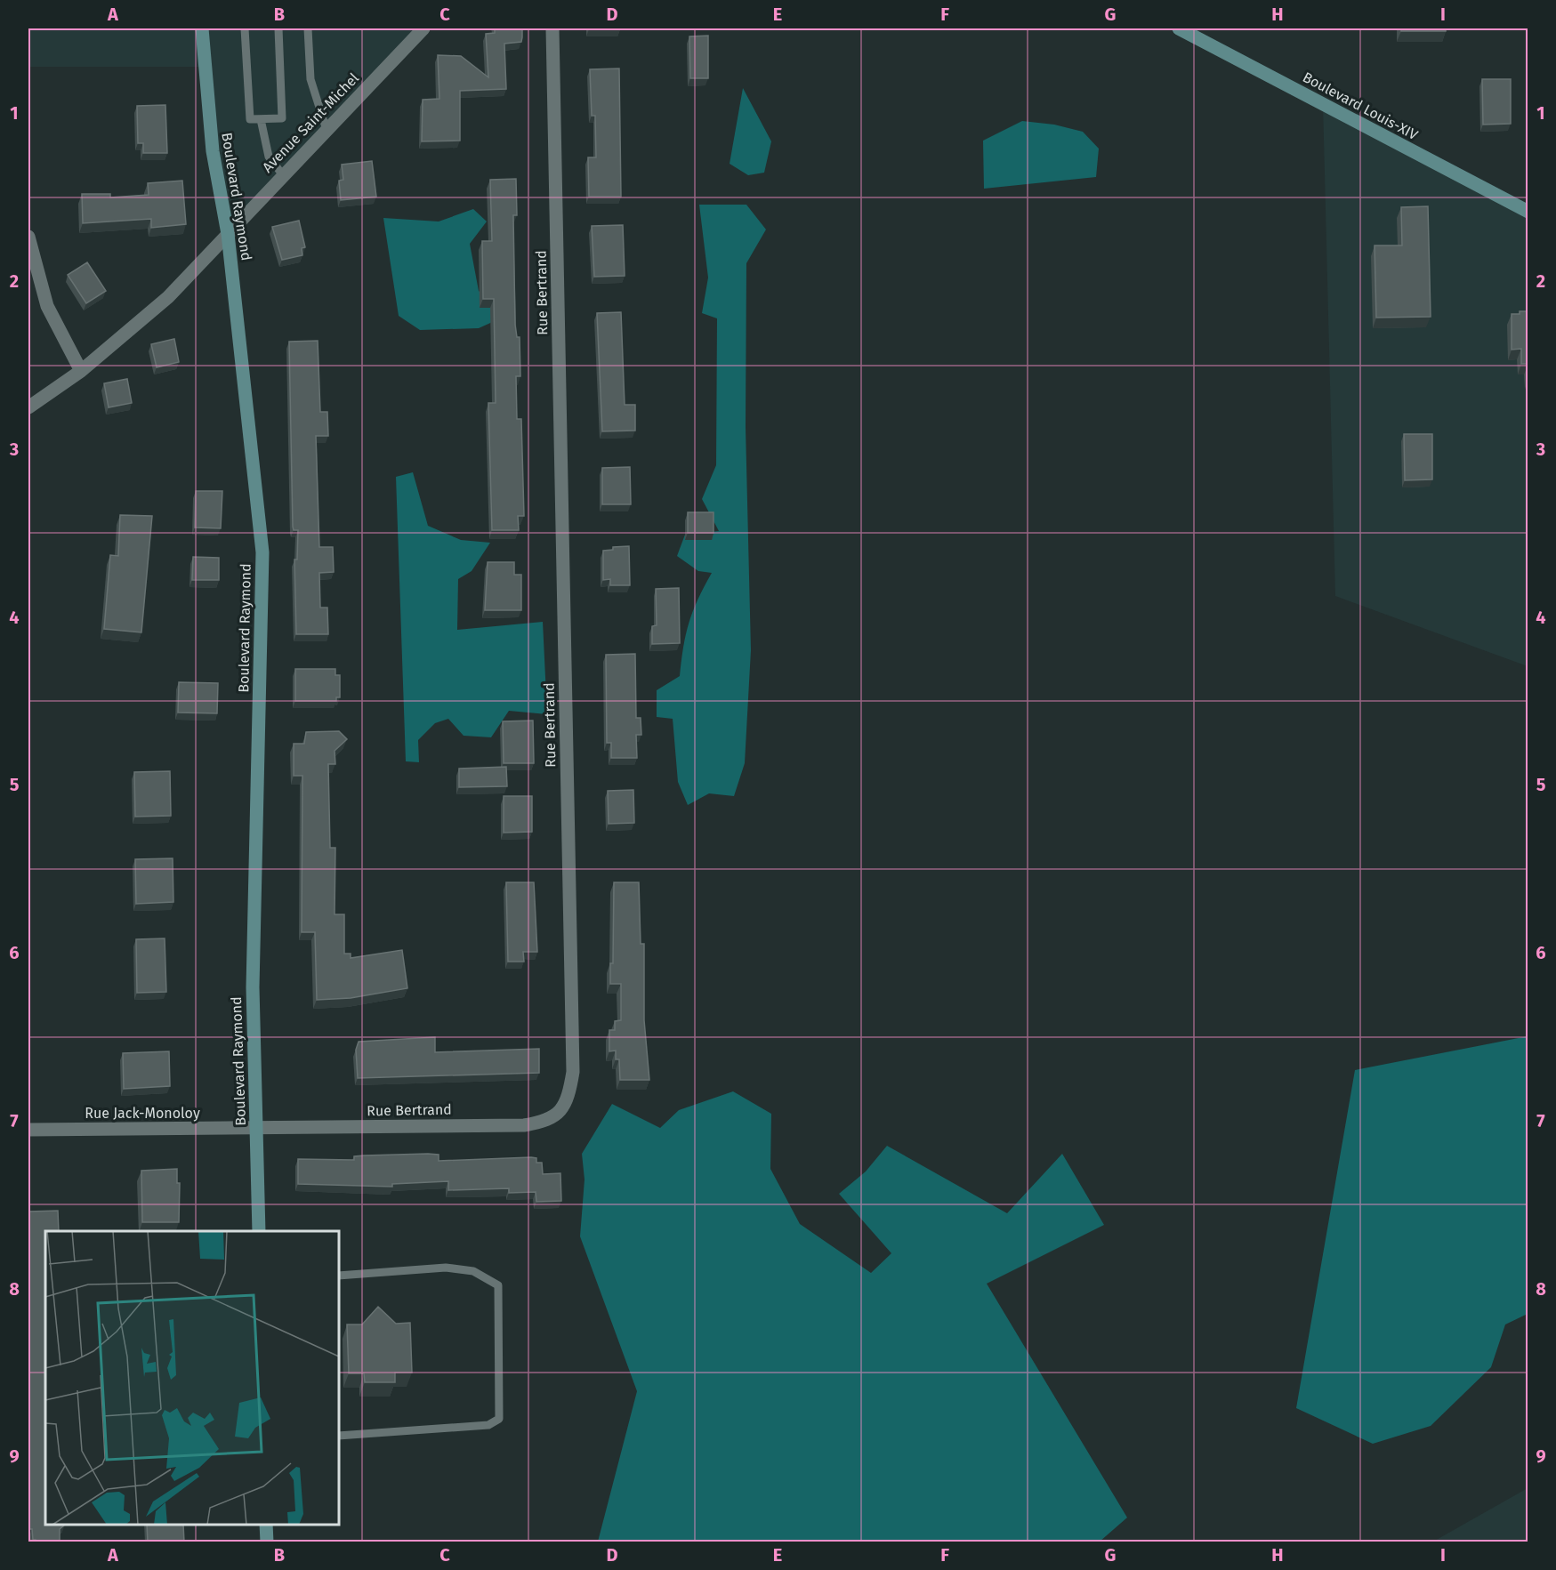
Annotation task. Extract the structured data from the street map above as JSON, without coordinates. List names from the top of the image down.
{
  "streets": {
    "street": [
      "Boulevard Louis-XIV",
      "Avenue Saint-Michel",
      "Boulevard Raymond",
      "Rue Bertrand",
      "Rue Jack-Monoloy"
    ]
  },
  "crossings": [
    ["Avenue Saint-Michel", "Boulevard Raymond"],
    ["Boulevard Raymond", "Rue Bertrand"],
    ["Boulevard Raymond", "Rue Jack-Monoloy"],
    ["Rue Bertrand", "Rue Jack-Monoloy"]
  ],
  "grid": {
    "columns": [
      "A",
      "B",
      "C",
      "D",
      "E",
      "F",
      "G",
      "H",
      "I"
    ],
    "rows": [
      "1",
      "2",
      "3",
      "4",
      "5",
      "6",
      "7",
      "8",
      "9"
    ]
  }
}
